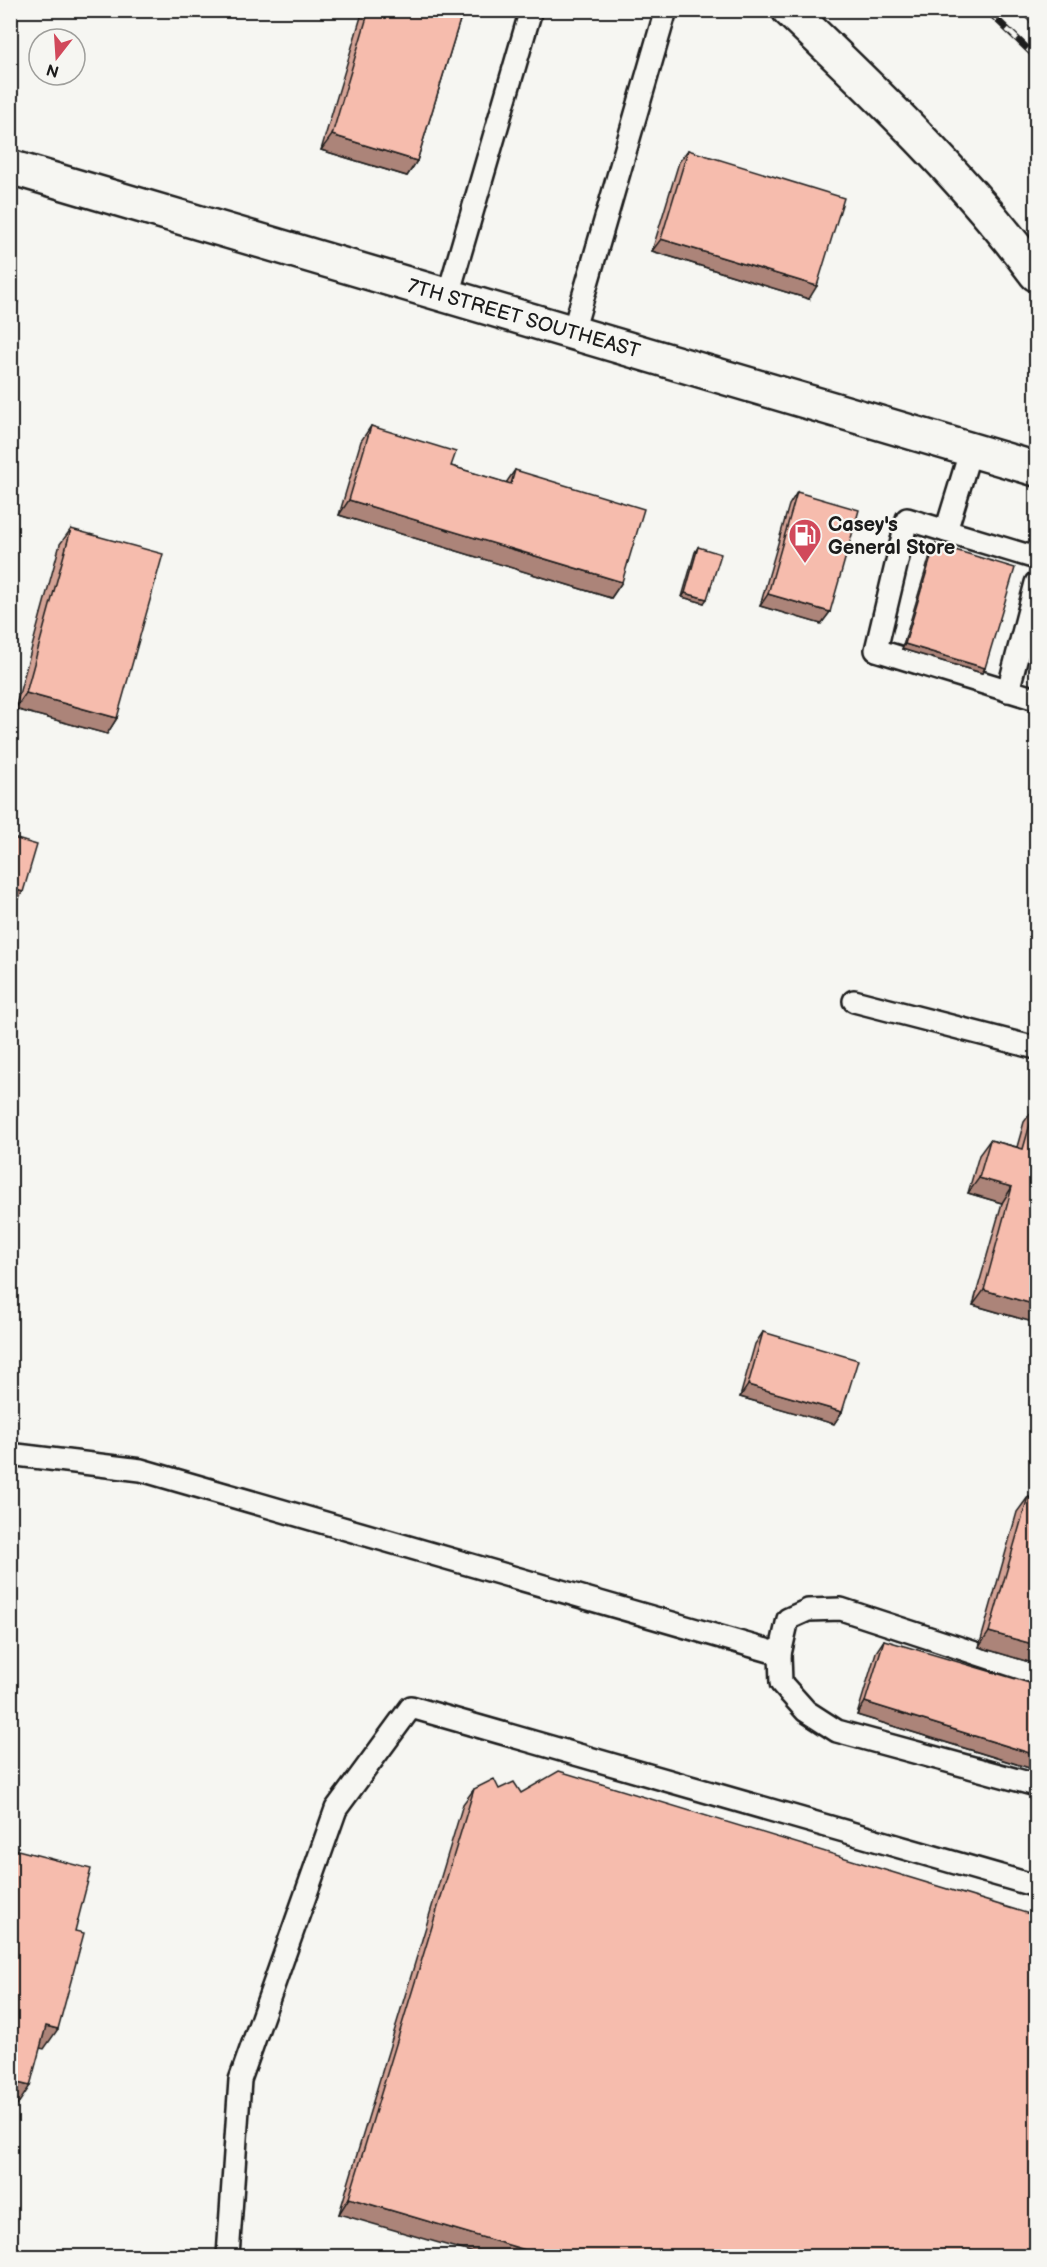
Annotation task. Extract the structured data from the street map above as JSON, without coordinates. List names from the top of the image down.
{
  "streets": {
    "street": ["7TH STREET SOUTHEAST"]
  },
  "places": {
    "fuel station": ["Casey's General Store"]
  },
  "north": "bottom"
}
